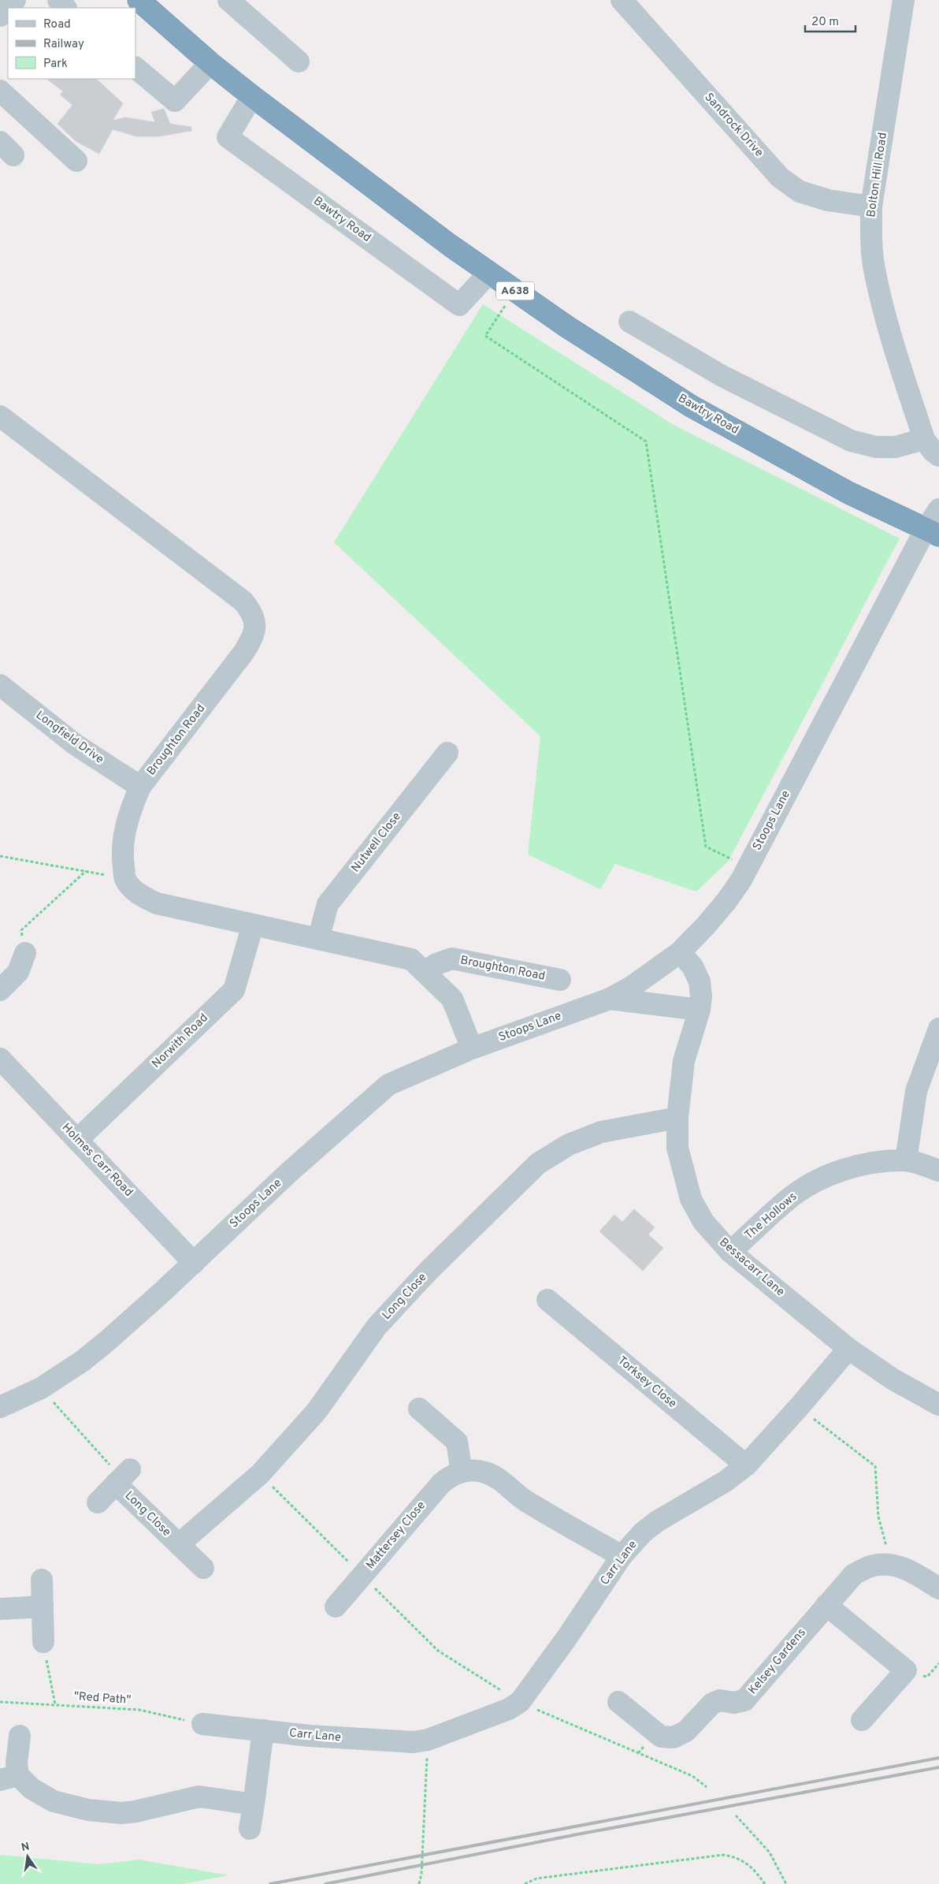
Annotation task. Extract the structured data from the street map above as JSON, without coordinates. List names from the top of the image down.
{
  "streets": {
    "highway": ["Bawtry Road", "A638"],
    "street": [
      "Sandrock Drive",
      "Bolton Hill Road",
      "Longfield Drive",
      "Broughton Road",
      "Stoops Lane",
      "Nutwell Close",
      "Norwith Road",
      "Holmes Carr Road",
      "The Hollows",
      "Bessacarr Lane",
      "Long Close",
      "Torksey Close",
      "Mattersey Close",
      "Carr Lane",
      "Kelsey Gardens"
    ],
    "path": ["\"Red Path\""]
  },
  "crossings": [
    ["Sandrock Drive", "Bolton Hill Road"],
    ["Bawtry Road", "Stoops Lane"],
    ["Longfield Drive", "Broughton Road"],
    ["Stoops Lane", "Holmes Carr Road"],
    ["Stoops Lane", "Bessacarr Lane"],
    ["Norwith Road", "Holmes Carr Road"],
    ["The Hollows", "Bessacarr Lane"],
    ["Bessacarr Lane", "Long Close"],
    ["Bessacarr Lane", "Carr Lane"],
    ["Torksey Close", "Carr Lane"],
    ["Mattersey Close", "Carr Lane"],
    ["Carr Lane", "\"Red Path\""]
  ],
  "legend": ["Road", "Railway", "Park"],
  "scale_bar": "20 m",
  "north": "top"
}
